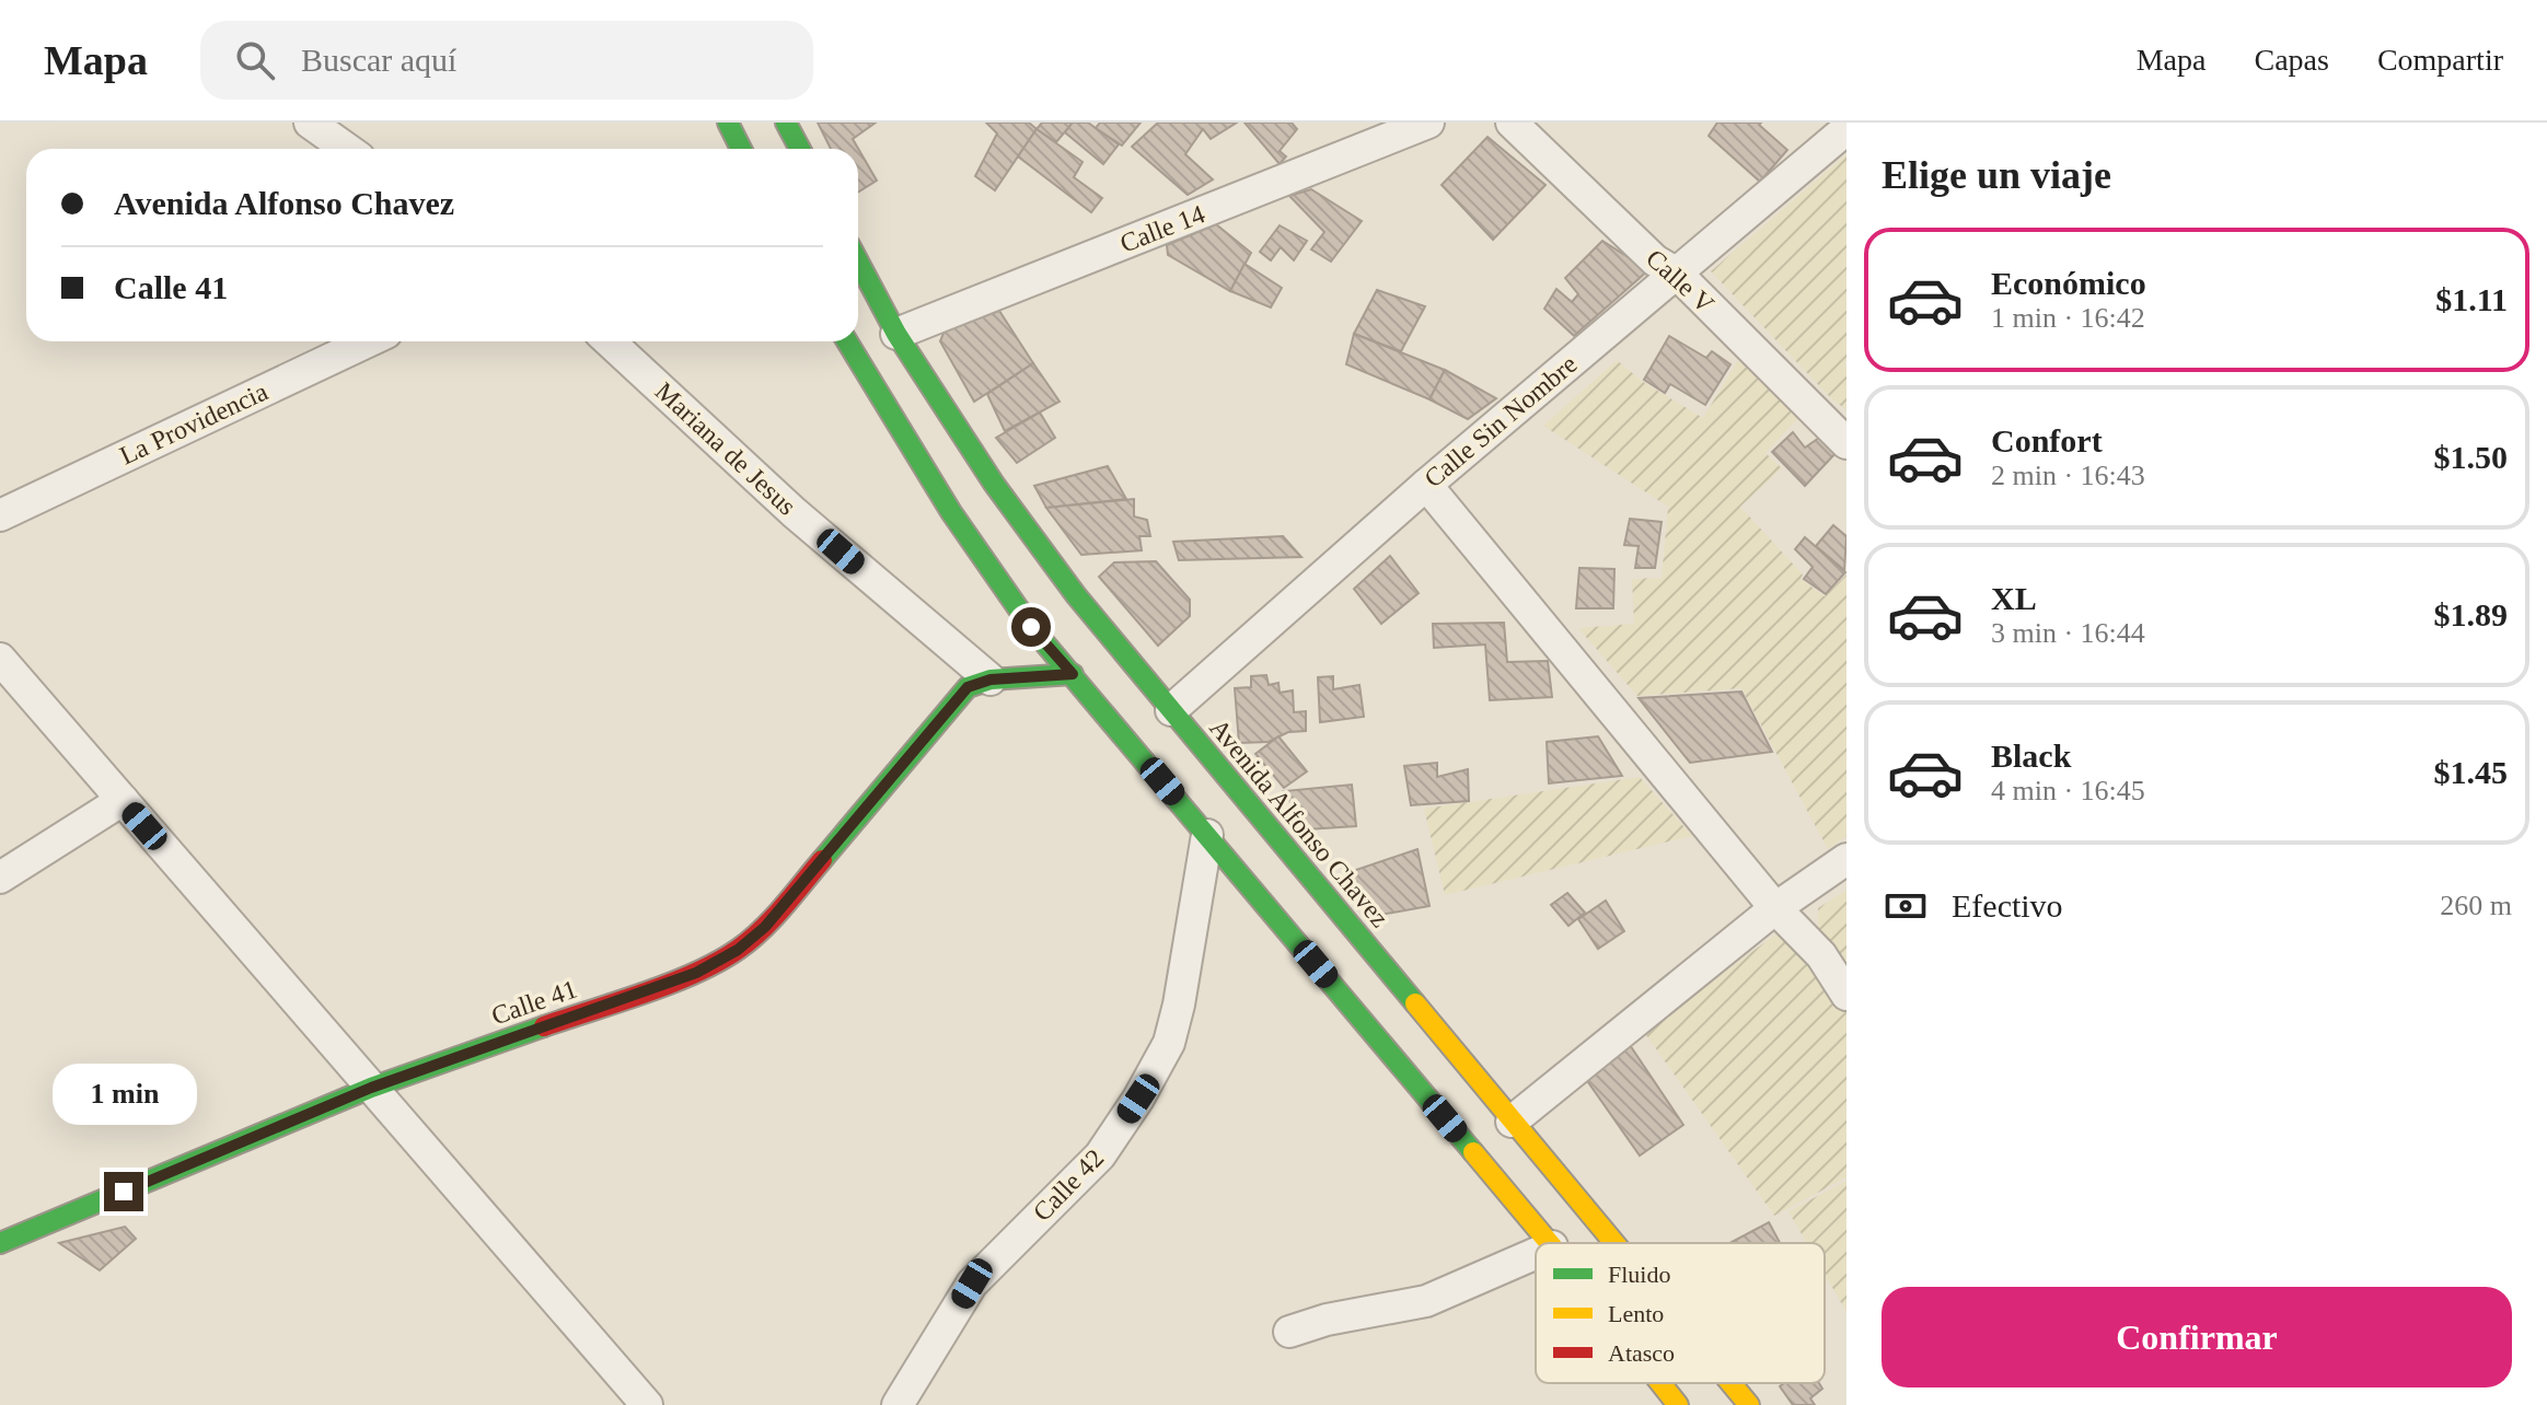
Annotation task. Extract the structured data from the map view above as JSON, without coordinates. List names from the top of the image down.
{
  "streets": {
    "main road": ["Avenida Alfonso Chavez", "Calle 41"],
    "street": [
      "Calle 14",
      "Calle V",
      "Calle Sin Nombre",
      "La Providencia",
      "Mariana de Jesus",
      "Calle 42"
    ]
  },
  "crossings": [
    ["Calle 14", "Avenida Alfonso Chavez"],
    ["Calle V", "Calle Sin Nombre"],
    ["Calle Sin Nombre", "Avenida Alfonso Chavez"],
    ["Mariana de Jesus", "Calle 41"]
  ],
  "legend": ["Fluido", "Lento", "Atasco"],
  "page": {
    "header": "Mapa",
    "search": "Buscar aquí",
    "nav": ["Mapa", "Capas", "Compartir"],
    "heading": "Elige un viaje",
    "banner": ["Avenida Alfonso Chavez", "Calle 41"],
    "list": [
      {
        "name": "Económico",
        "note": "1 min · 16:42",
        "value": "$1.11"
      },
      {
        "name": "Confort",
        "note": "2 min · 16:43",
        "value": "$1.50"
      },
      {
        "name": "XL",
        "note": "3 min · 16:44",
        "value": "$1.89"
      },
      {
        "name": "Black",
        "note": "4 min · 16:45",
        "value": "$1.45"
      }
    ],
    "pay": ["Efectivo", "260 m"],
    "bubble": "1 min",
    "buttons": "Confirmar"
  }
}
